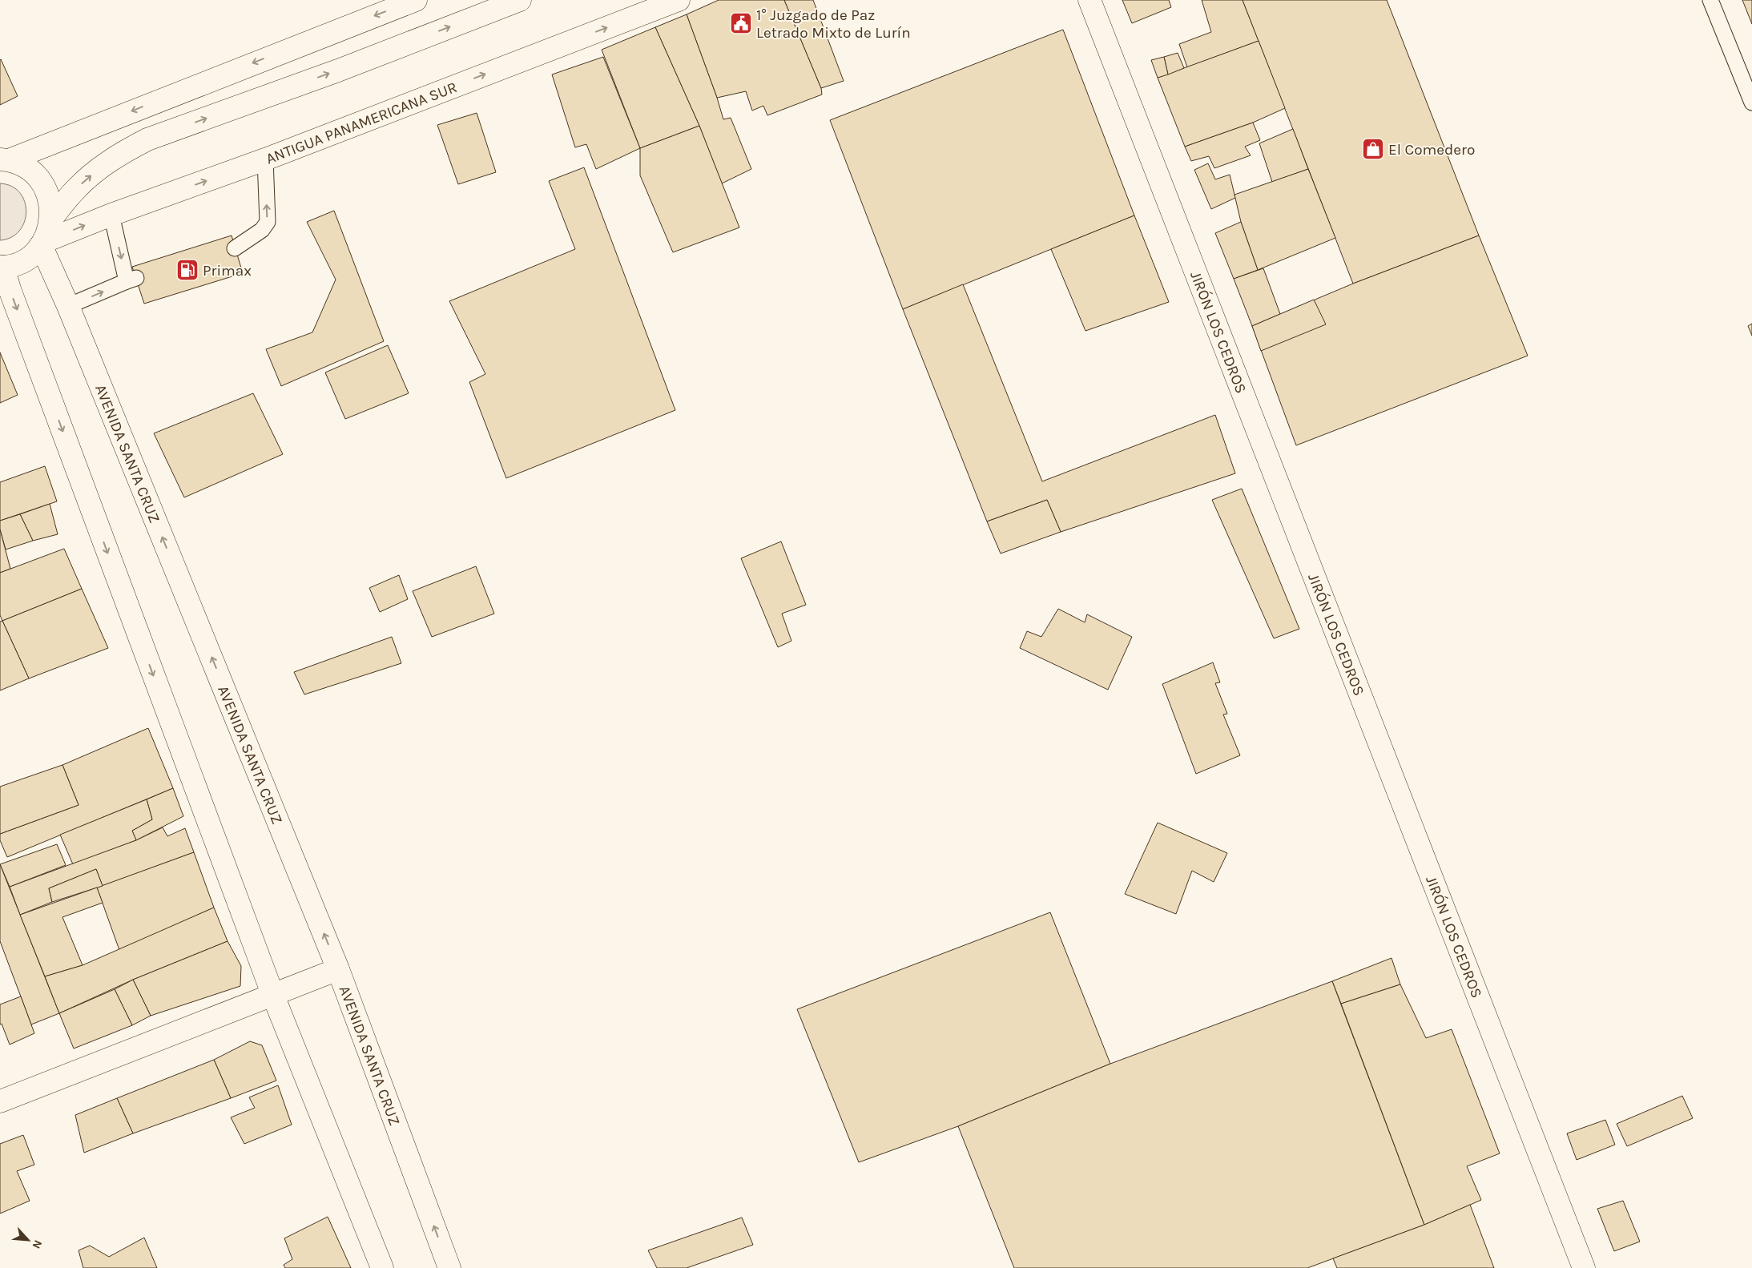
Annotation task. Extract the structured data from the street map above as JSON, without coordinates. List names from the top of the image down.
{
  "streets": {
    "street": ["ANTIGUA PANAMERICANA SUR", "JIRÓN LOS CEDROS", "AVENIDA SANTA CRUZ"]
  },
  "crossings": [
    ["ANTIGUA PANAMERICANA SUR", "AVENIDA SANTA CRUZ"]
  ],
  "places": {
    "public building": ["1° Juzgado de Paz Letrado Mixto de Lurín"],
    "shop": ["El Comedero"],
    "fuel station": ["Primax"]
  },
  "north": "bottom right"
}
